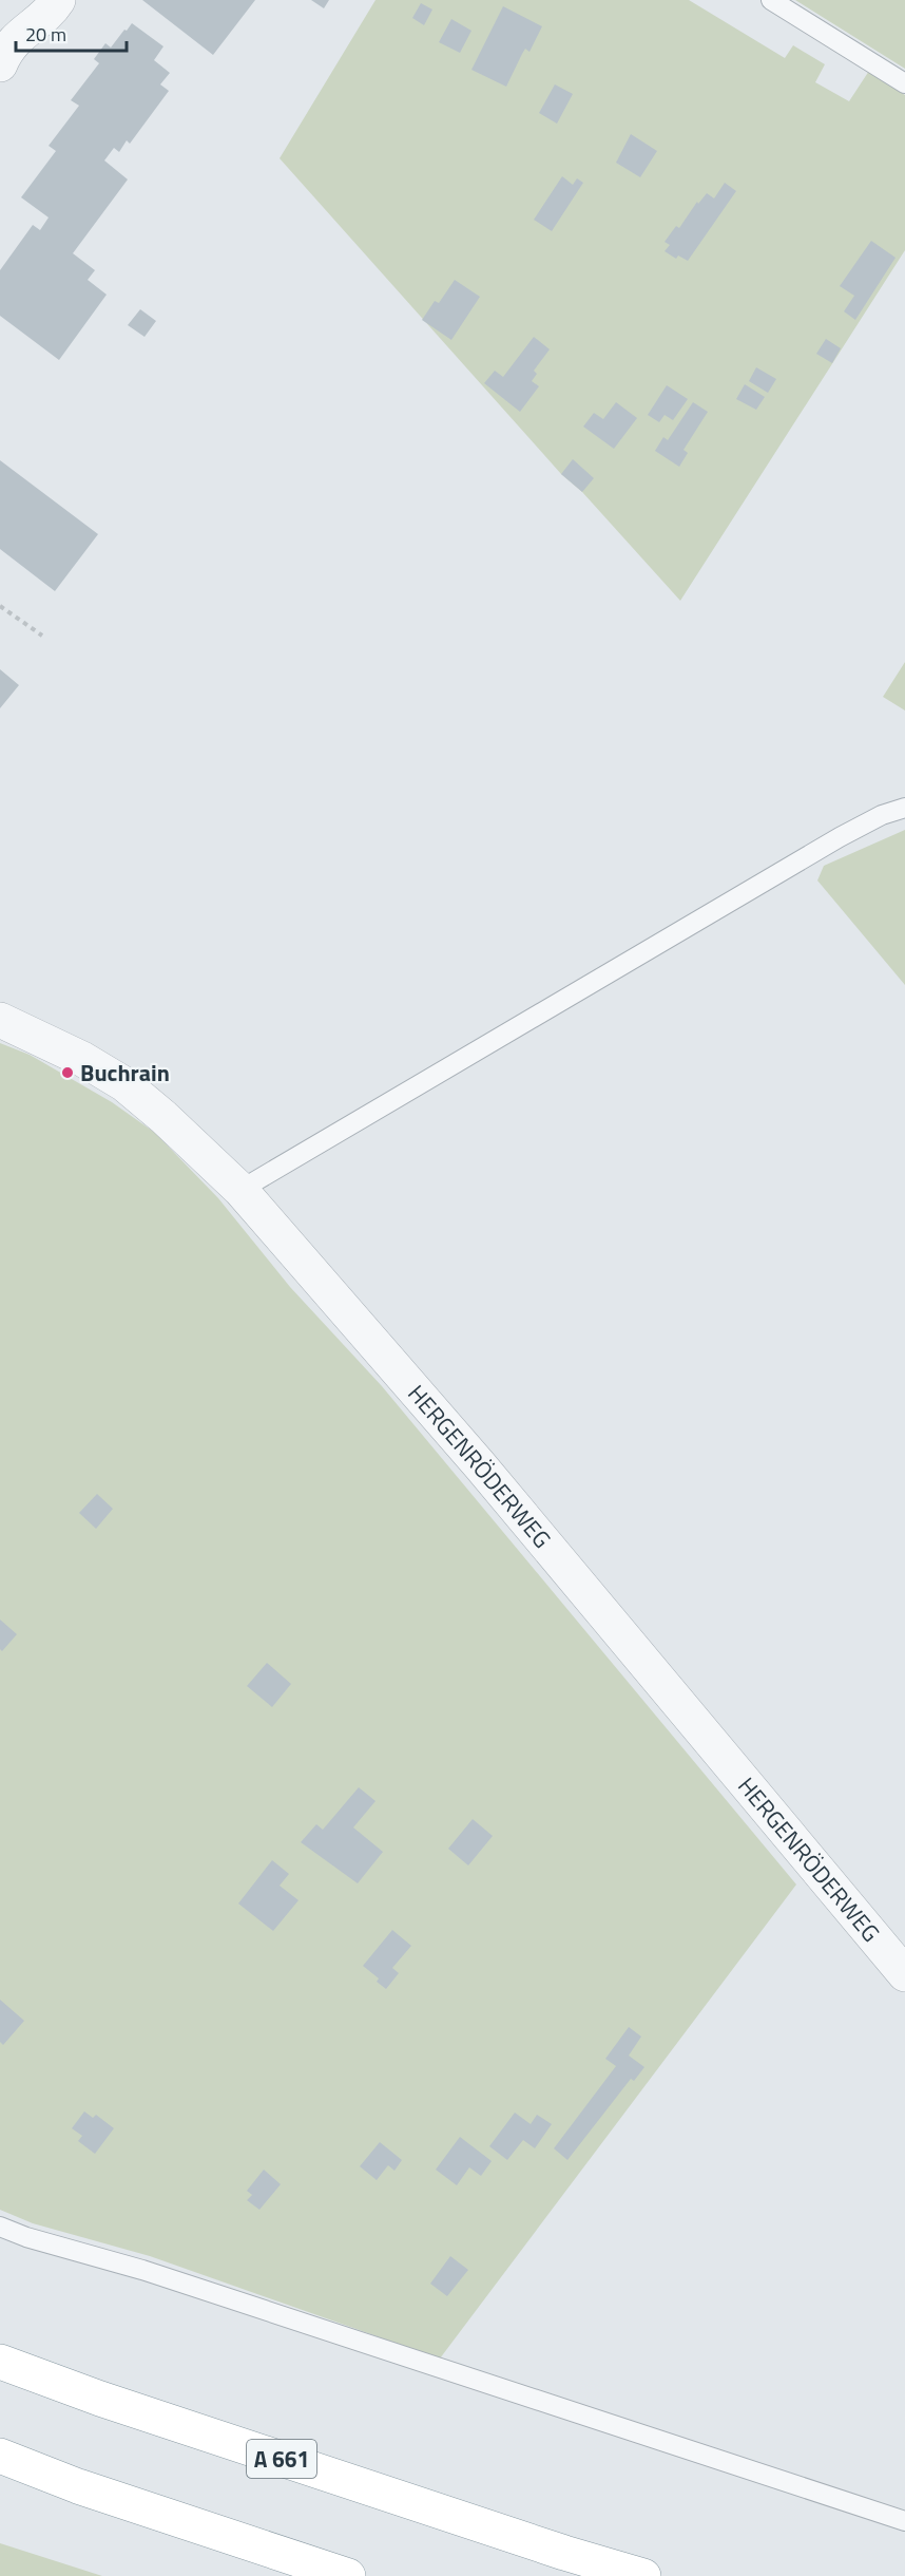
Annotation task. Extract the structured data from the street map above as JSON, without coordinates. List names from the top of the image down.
{
  "streets": {
    "highway": ["A 661"],
    "street": ["HERGENRÖDERWEG"]
  },
  "places": ["Buchrain"],
  "scale_bar": "20 m"
}
